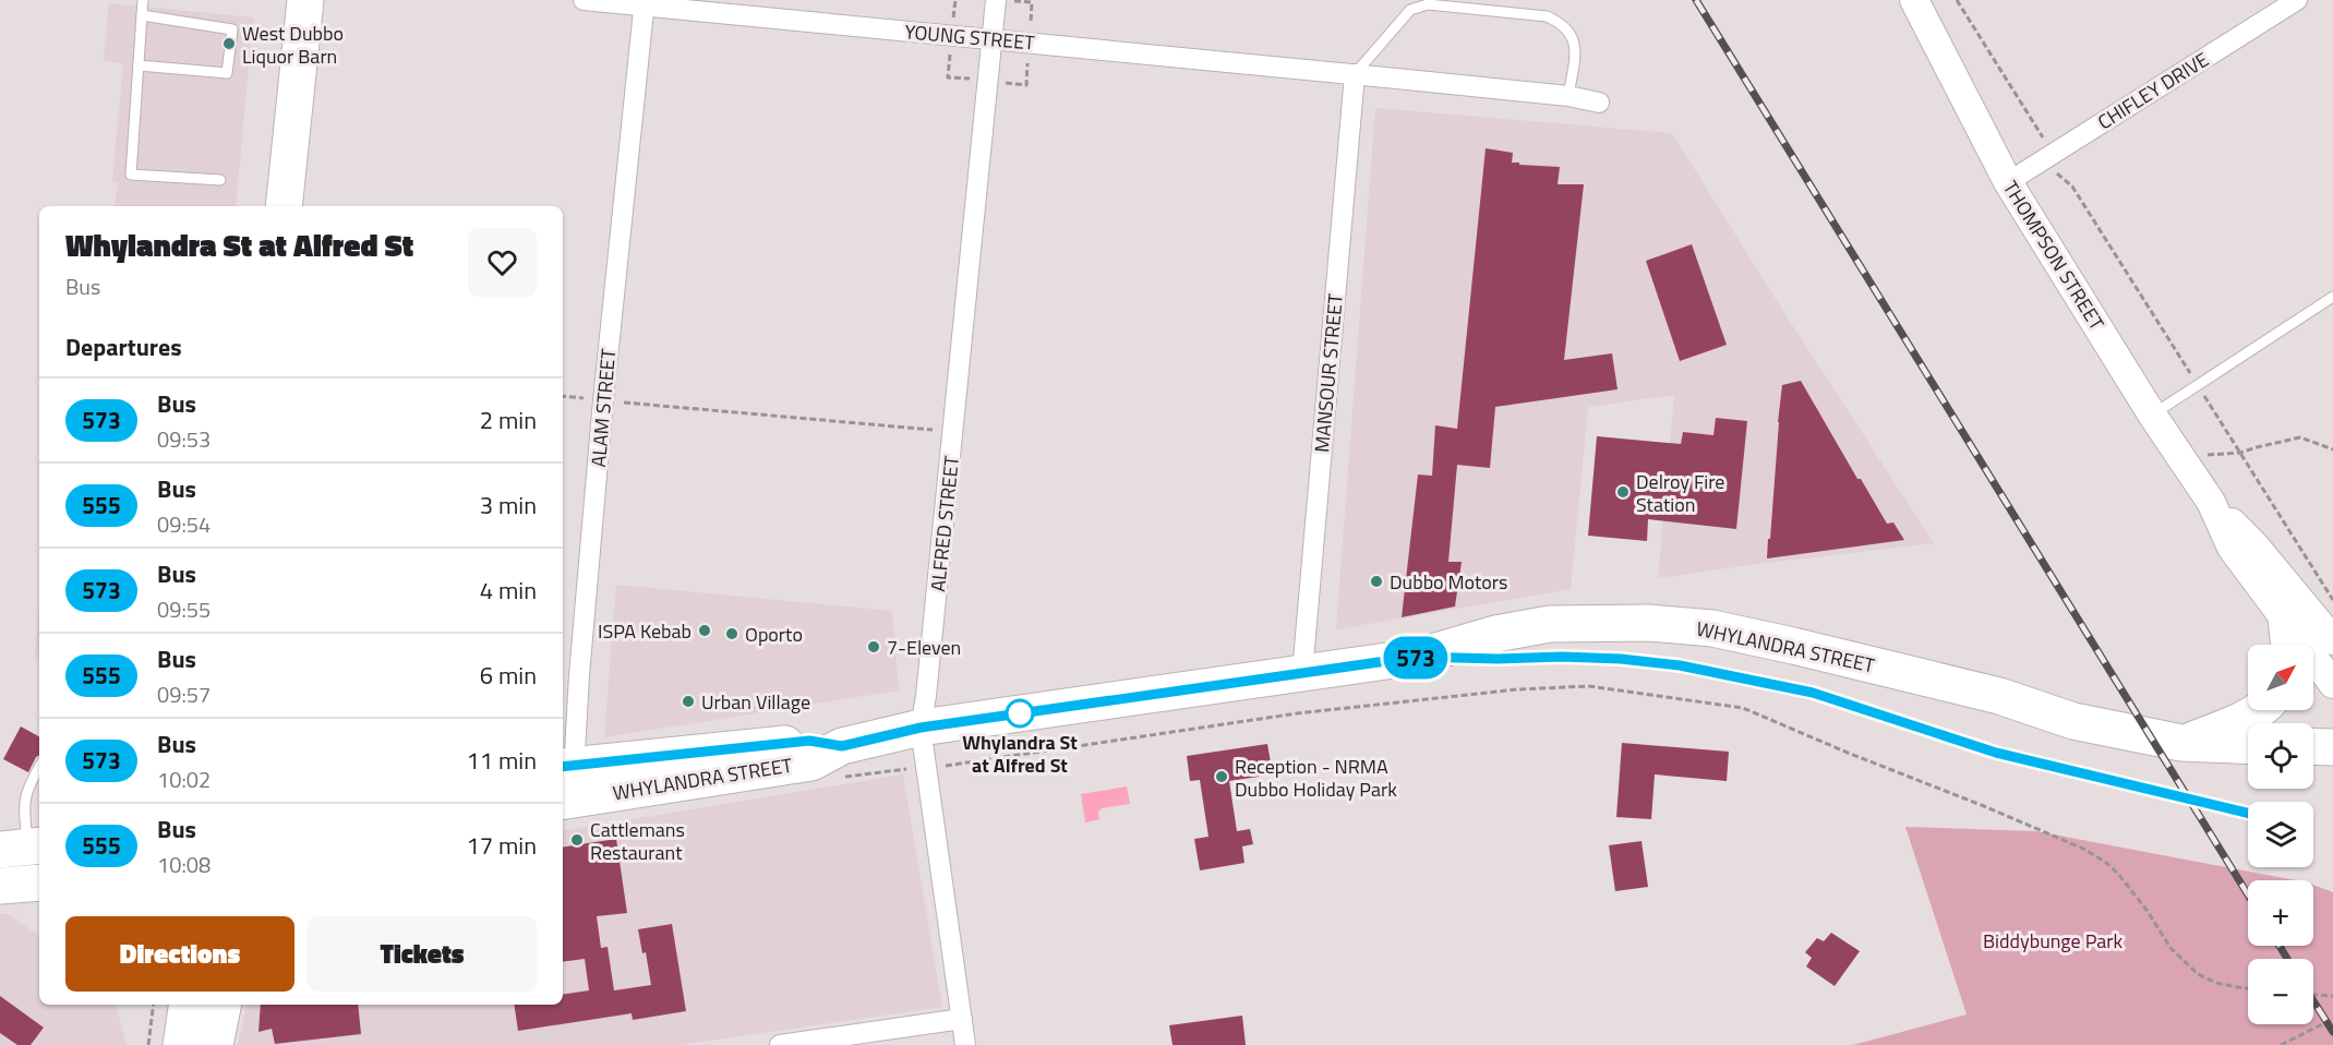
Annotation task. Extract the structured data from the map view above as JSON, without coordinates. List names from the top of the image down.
{
  "streets": {
    "highway": ["WHYLANDRA STREET"],
    "street": [
      "YOUNG STREET",
      "CHIFLEY DRIVE",
      "THOMPSON STREET",
      "MANSOUR STREET",
      "ALAM STREET",
      "ALFRED STREET"
    ]
  },
  "crossings": [
    ["YOUNG STREET", "MANSOUR STREET"],
    ["YOUNG STREET", "ALAM STREET"],
    ["YOUNG STREET", "ALFRED STREET"],
    ["CHIFLEY DRIVE", "THOMPSON STREET"],
    ["MANSOUR STREET", "WHYLANDRA STREET"],
    ["ALAM STREET", "WHYLANDRA STREET"],
    ["ALFRED STREET", "WHYLANDRA STREET"]
  ],
  "parks": ["Biddybunge Park"],
  "places": [
    "West Dubbo Liquor Barn",
    "Delroy Fire Station",
    "Dubbo Motors",
    "ISPA Kebab",
    "Oporto",
    "7-Eleven",
    "Urban Village",
    "Whylandra St at Alfred St",
    "Reception - NRMA Dubbo Holiday Park",
    "Cattlemans Restaurant"
  ],
  "lines": ["bus line 573"],
  "north": "top right",
  "page": {
    "on_map": "573",
    "heading": [
      ["Whylandra St at Alfred St", "Bus"],
      "Departures"
    ],
    "list": [
      {
        "mark": "573",
        "name": "Bus",
        "note": "09:53",
        "value": "2 min"
      },
      {
        "mark": "555",
        "name": "Bus",
        "note": "09:54",
        "value": "3 min"
      },
      {
        "mark": "573",
        "name": "Bus",
        "note": "09:55",
        "value": "4 min"
      },
      {
        "mark": "555",
        "name": "Bus",
        "note": "09:57",
        "value": "6 min"
      },
      {
        "mark": "573",
        "name": "Bus",
        "note": "10:02",
        "value": "11 min"
      },
      {
        "mark": "555",
        "name": "Bus",
        "note": "10:08",
        "value": "17 min"
      }
    ],
    "map_buttons": ["+", "−"],
    "buttons": ["Directions", "Tickets"]
  }
}
